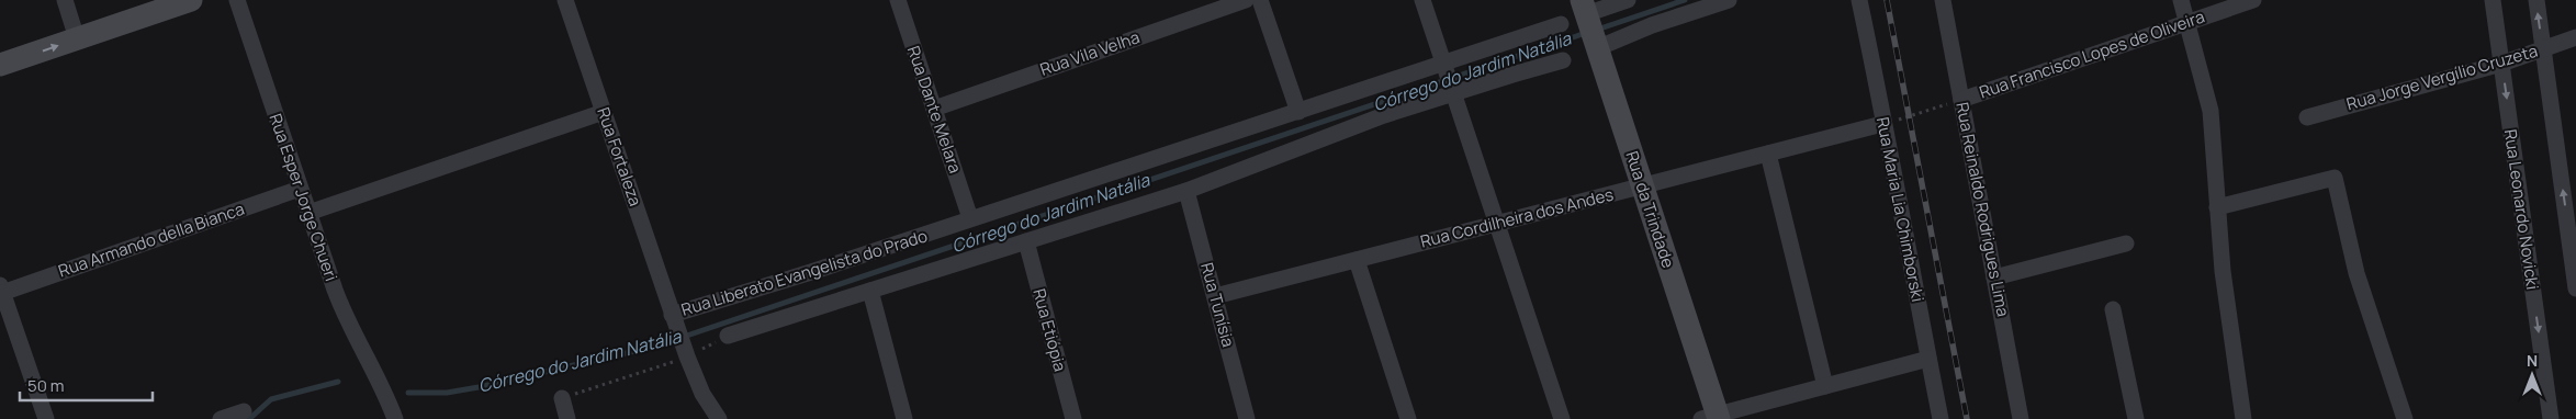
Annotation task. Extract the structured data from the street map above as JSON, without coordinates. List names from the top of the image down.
{
  "streets": {
    "main road": ["Rua da Trindade"],
    "street": [
      "Rua Vila Velha",
      "Rua Francisco Lopes de Oliveira",
      "Rua Jorge Vergílio Cruzeta",
      "Rua Dante Melara",
      "Rua Fortaleza",
      "Rua Esper Jorge Chueri",
      "Rua Maria Lia Chimborski",
      "Rua Reinaldo Rodrigues Lima",
      "Rua Leonardo Novicki",
      "Rua Cordilheira dos Andes",
      "Rua Armando della Bianca",
      "Rua Liberato Evangelista do Prado",
      "Rua Tunísia",
      "Rua Etiópia"
    ]
  },
  "crossings": [
    ["Rua Vila Velha", "Rua Dante Melara"],
    ["Rua Francisco Lopes de Oliveira", "Rua Reinaldo Rodrigues Lima"],
    ["Rua Jorge Vergílio Cruzeta", "Rua Leonardo Novicki"],
    ["Rua Dante Melara", "Rua Liberato Evangelista do Prado"],
    ["Rua Fortaleza", "Rua Liberato Evangelista do Prado"],
    ["Rua Esper Jorge Chueri", "Rua Armando della Bianca"],
    ["Rua da Trindade", "Rua Cordilheira dos Andes"],
    ["Rua Maria Lia Chimborski", "Rua Cordilheira dos Andes"],
    ["Rua Cordilheira dos Andes", "Rua Tunísia"]
  ],
  "water": ["Córrego do Jardim Natália"],
  "scale_bar": "50 m",
  "north": "top"
}
